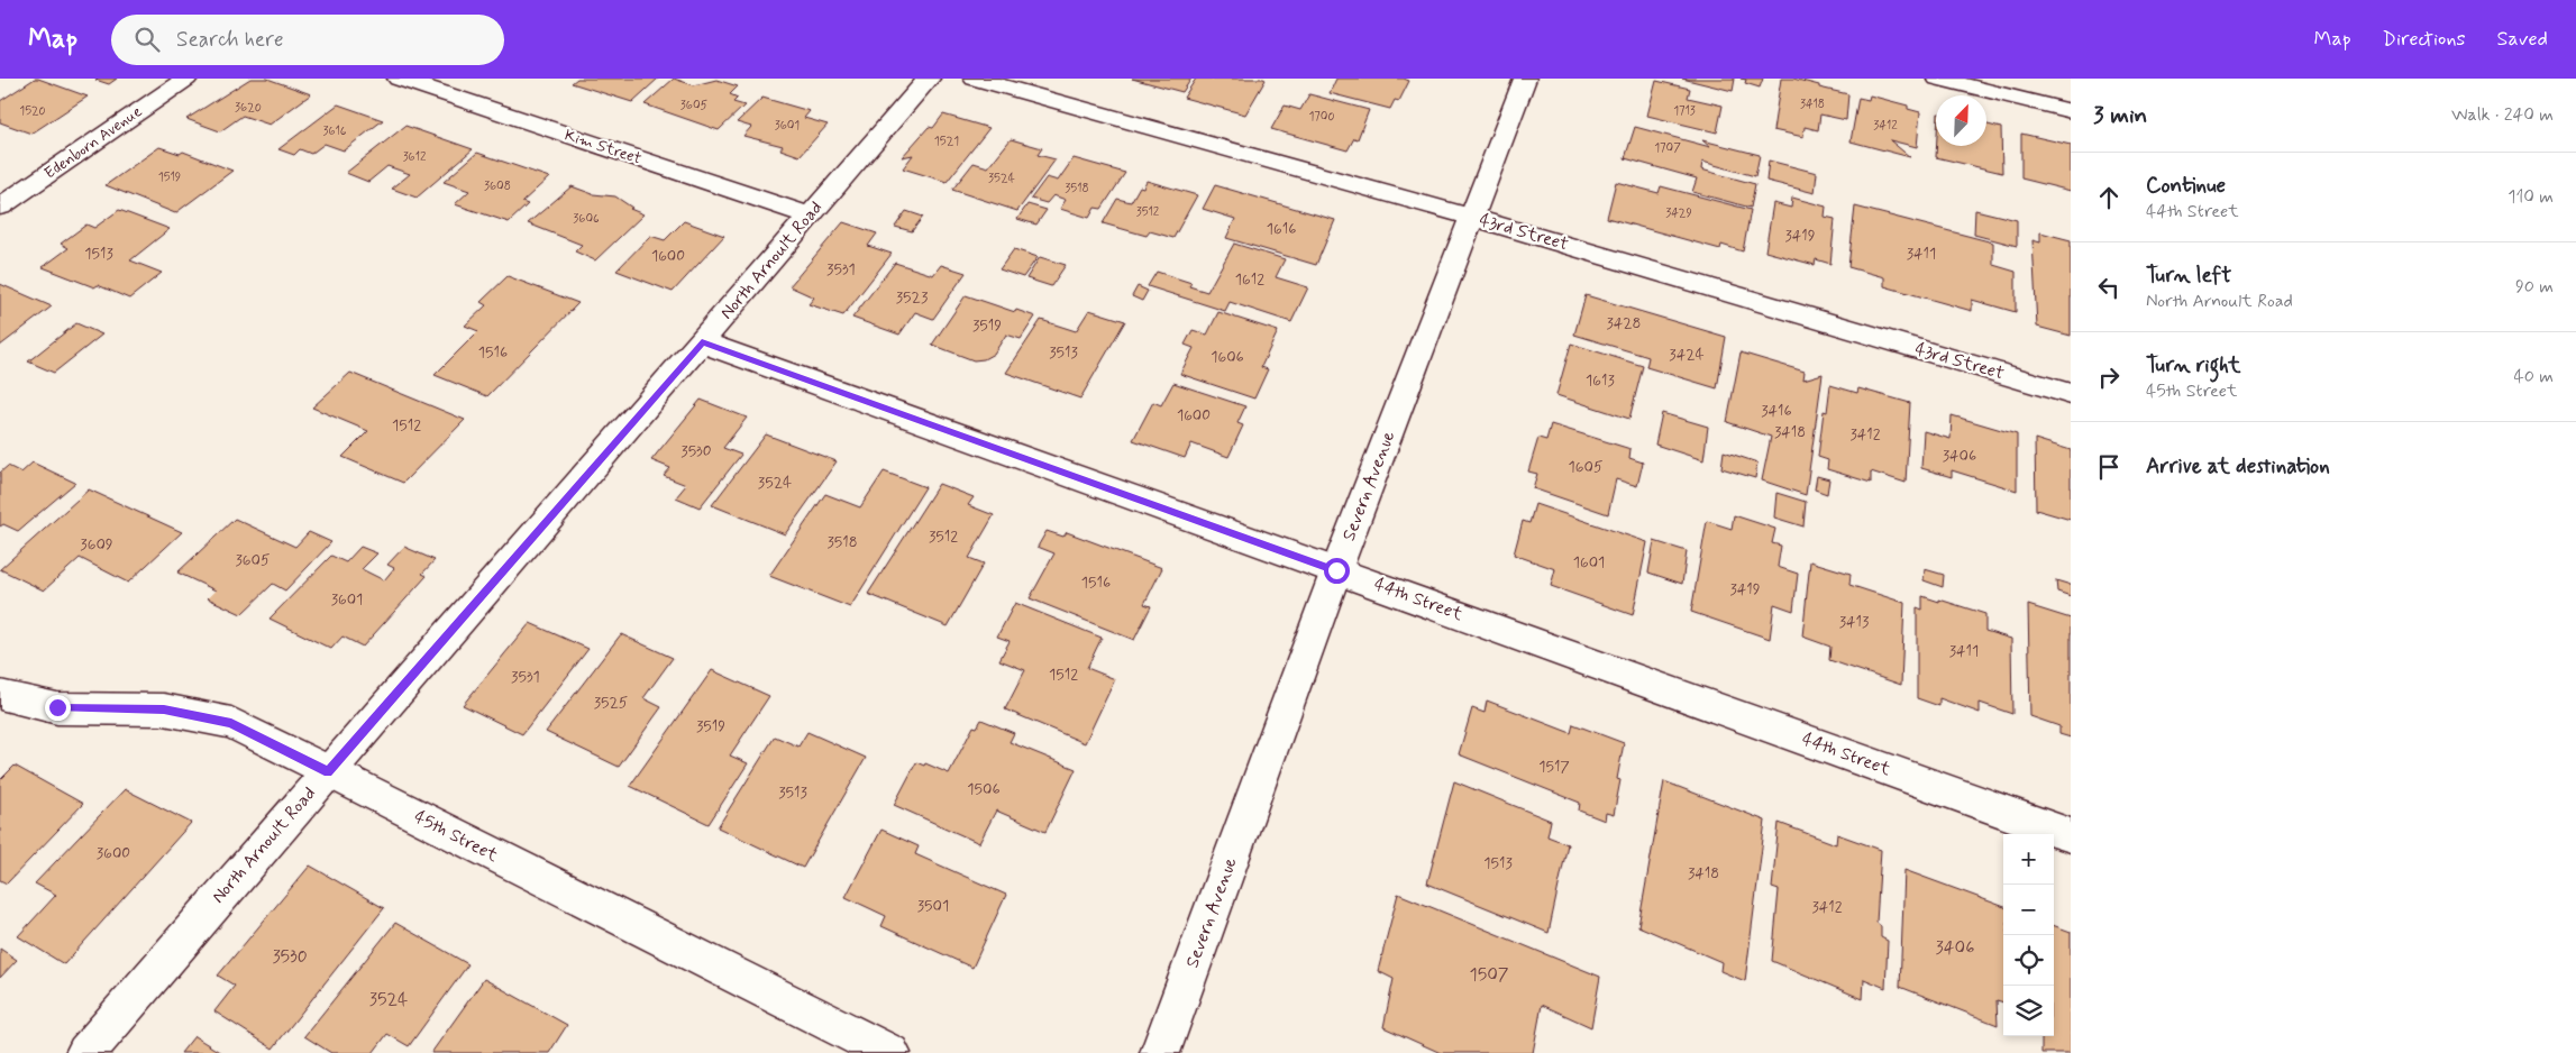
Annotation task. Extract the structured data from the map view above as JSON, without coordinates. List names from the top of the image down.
{
  "streets": {
    "street": [
      "Edenborn Avenue",
      "Kim Street",
      "43rd Street",
      "North Arnoult Road",
      "Severn Avenue",
      "44th Street",
      "45th Street"
    ]
  },
  "crossings": [
    ["Kim Street", "North Arnoult Road"],
    ["43rd Street", "Severn Avenue"],
    ["North Arnoult Road", "44th Street"],
    ["North Arnoult Road", "45th Street"],
    ["Severn Avenue", "44th Street"]
  ],
  "house_numbers": [
    "3418",
    "3605",
    "3620",
    "1520",
    "1713",
    "1700",
    "3601",
    "3412",
    "3616",
    "1521",
    "1707",
    "3612",
    "1519",
    "3524",
    "3608",
    "3518",
    "3512",
    "3429",
    "3606",
    "1616",
    "3419",
    "1513",
    "3411",
    "1600",
    "3531",
    "1612",
    "3523",
    "3428",
    "3519",
    "1516",
    "3513",
    "3424",
    "1606",
    "1613",
    "3416",
    "1600",
    "1512",
    "3418",
    "3412",
    "3530",
    "3406",
    "1605",
    "3524",
    "3512",
    "3518",
    "3609",
    "3605",
    "1601",
    "1516",
    "3419",
    "3601",
    "3413",
    "3411",
    "1512",
    "3531",
    "3525",
    "3519",
    "1517",
    "1506",
    "3513",
    "3600",
    "1513",
    "3418",
    "3501",
    "3412",
    "3406",
    "3530",
    "1507",
    "3524"
  ],
  "north": "top right",
  "page": {
    "header": "Map",
    "search": "Search here",
    "nav": ["Map", "Directions", "Saved"],
    "heading": ["3 min", "Walk · 240 m"],
    "list": [
      ["Continue", "44th Street", "110 m"],
      ["Turn left", "North Arnoult Road", "90 m"],
      ["Turn right", "45th Street", "40 m"],
      "Arrive at destination"
    ],
    "map_buttons": ["+", "−"]
  }
}
